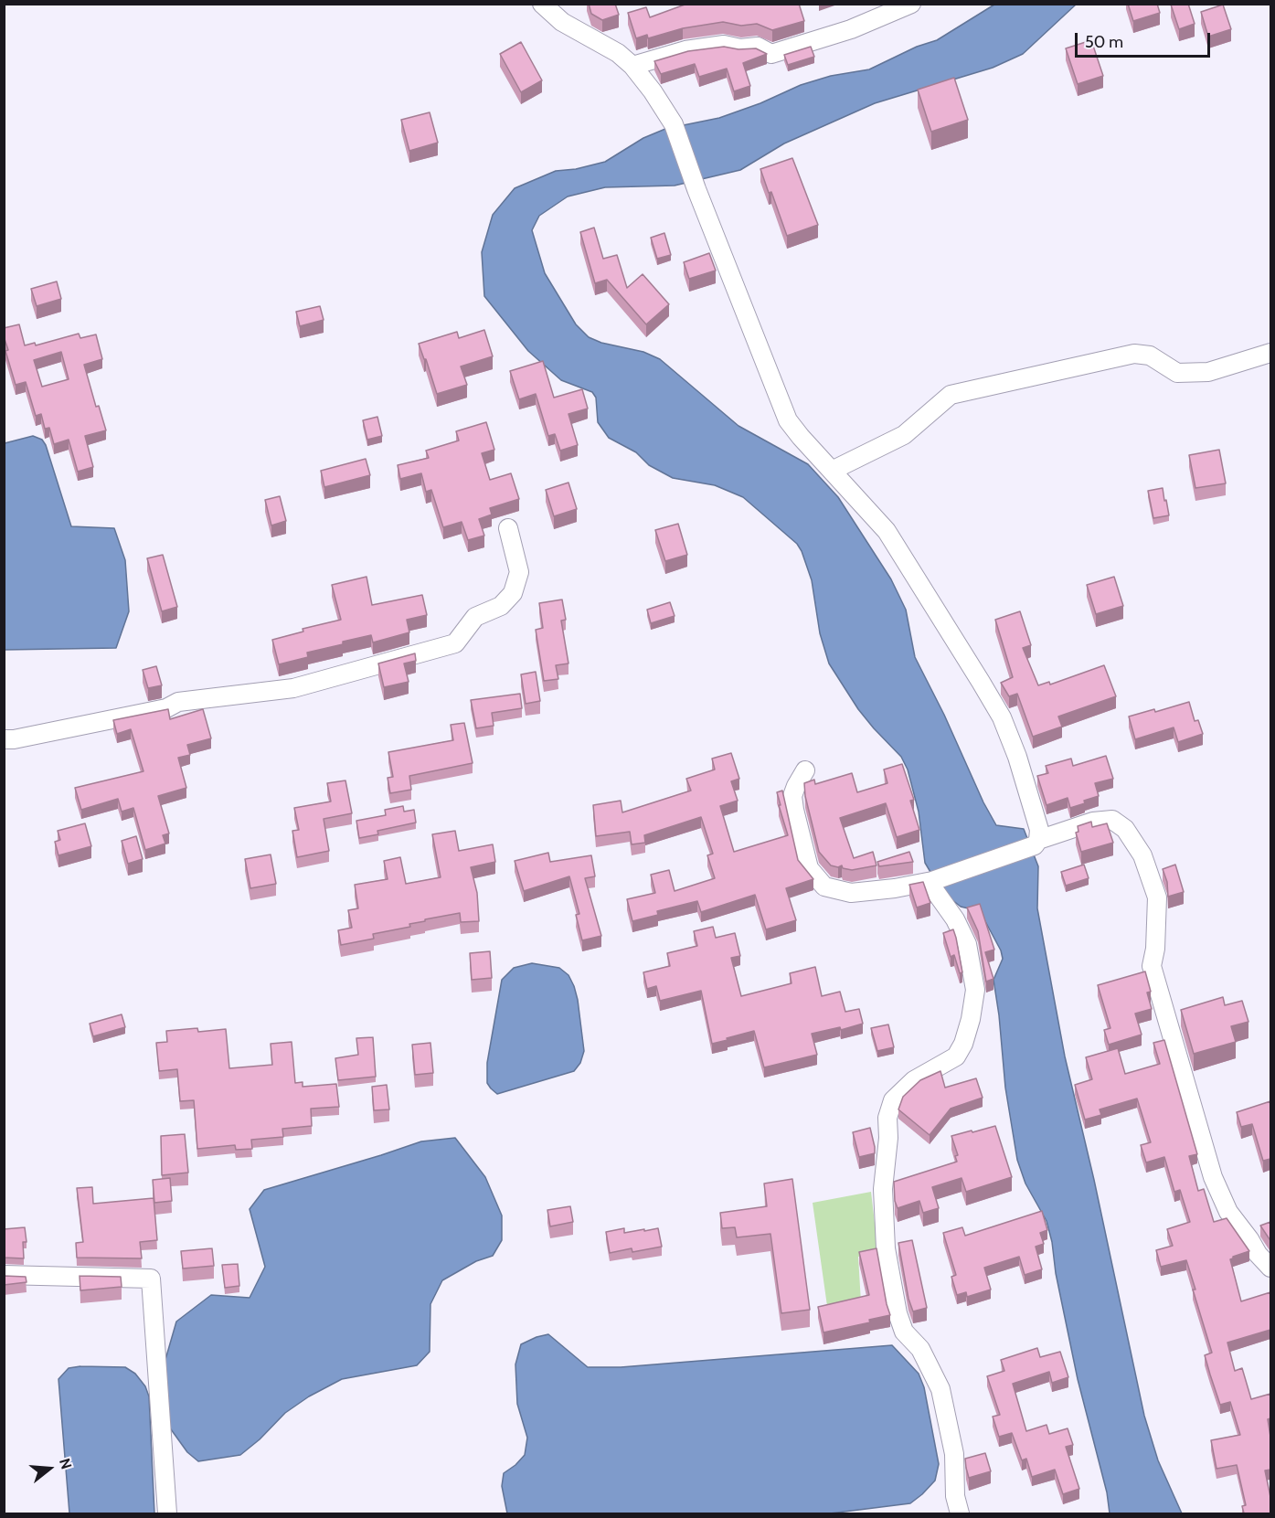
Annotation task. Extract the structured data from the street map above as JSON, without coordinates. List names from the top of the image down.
{
  "scale_bar": "50 m",
  "north": "right"
}
